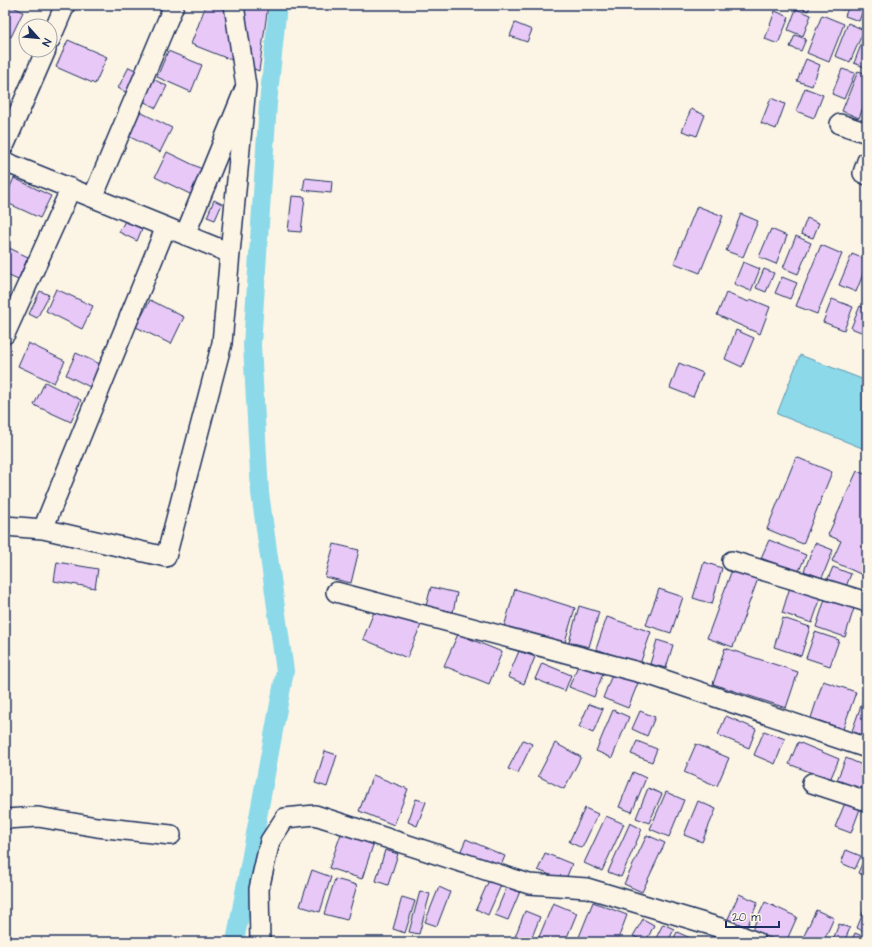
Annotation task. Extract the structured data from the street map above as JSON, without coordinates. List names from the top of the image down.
{
  "scale_bar": "20 m",
  "north": "bottom right"
}
